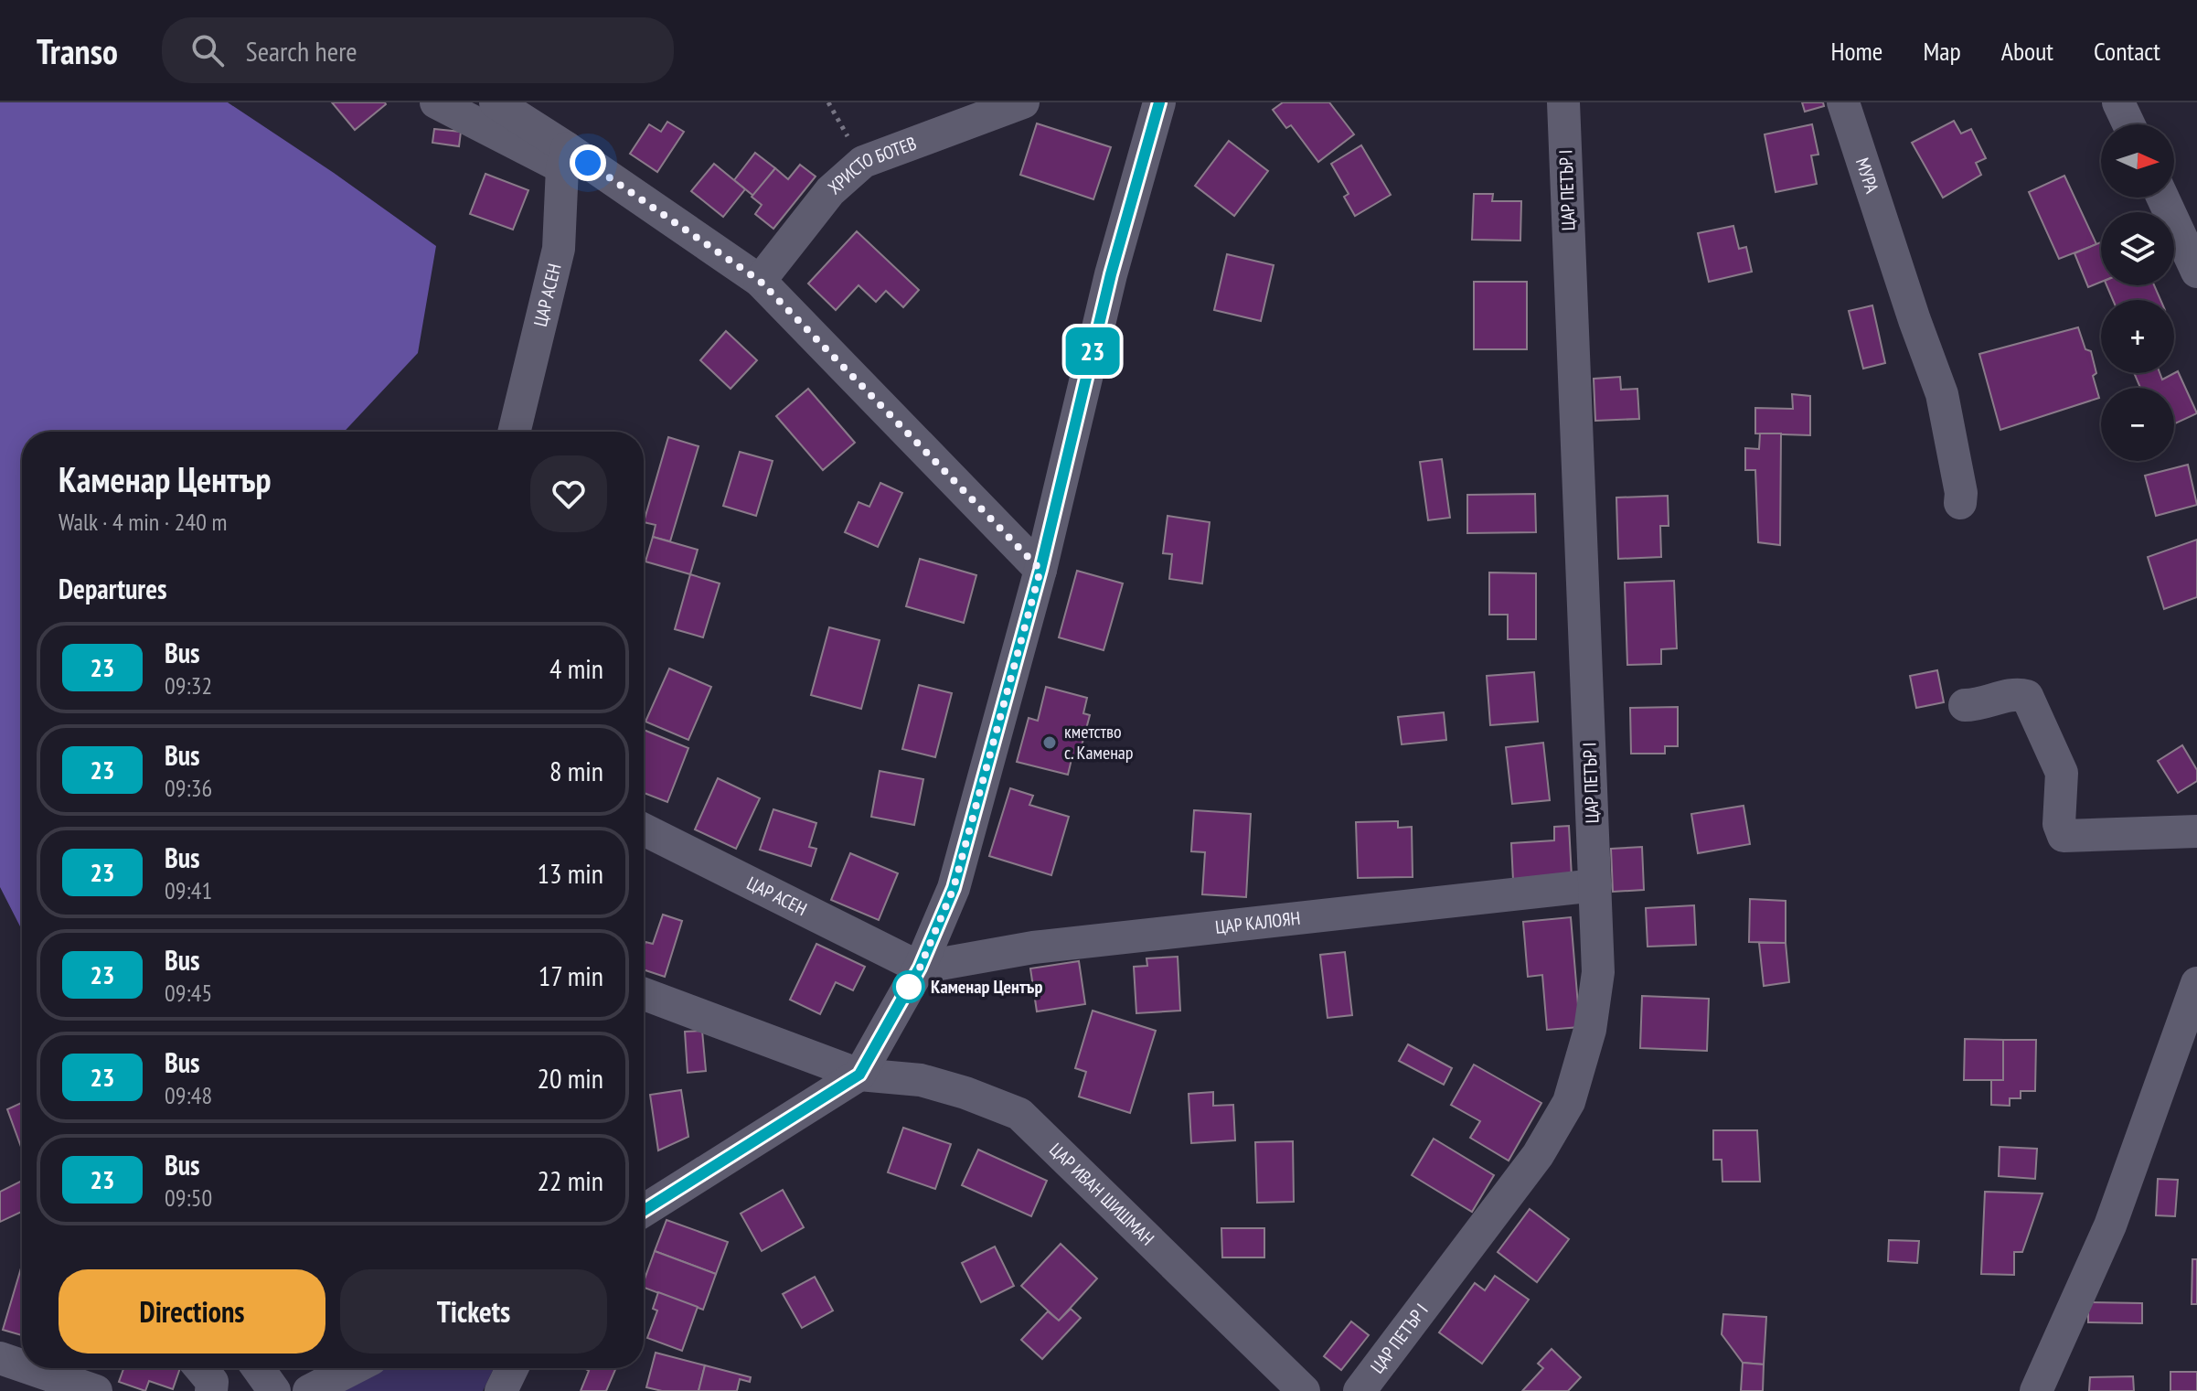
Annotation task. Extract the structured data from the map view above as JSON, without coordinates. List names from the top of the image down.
{
  "streets": {
    "street": [
      "ХРИСТО БОТЕВ",
      "МУРА",
      "ЦАР ПЕТЪР I",
      "ЦАР АСЕН",
      "ЦАР КАЛОЯН",
      "ЦАР ИВАН ШИШМАН"
    ]
  },
  "crossings": [
    ["ЦАР ПЕТЪР I", "ЦАР КАЛОЯН"],
    ["ЦАР АСЕН", "ЦАР КАЛОЯН"]
  ],
  "places": ["кметство с. Каменар", "Каменар Център"],
  "lines": ["bus line 23"],
  "north": "right",
  "page": {
    "header": "Transo",
    "search": "Search here",
    "nav": [
      "Home",
      "Map",
      "About",
      "Contact"
    ],
    "on_map": "23",
    "map_buttons": ["+", "−"],
    "heading": [
      ["Каменар Център", "Walk · 4 min · 240 m"],
      "Departures"
    ],
    "list": [
      {
        "mark": "23",
        "name": "Bus",
        "note": "09:32",
        "value": "4 min"
      },
      {
        "mark": "23",
        "name": "Bus",
        "note": "09:36",
        "value": "8 min"
      },
      {
        "mark": "23",
        "name": "Bus",
        "note": "09:41",
        "value": "13 min"
      },
      {
        "mark": "23",
        "name": "Bus",
        "note": "09:45",
        "value": "17 min"
      },
      {
        "mark": "23",
        "name": "Bus",
        "note": "09:48",
        "value": "20 min"
      },
      {
        "mark": "23",
        "name": "Bus",
        "note": "09:50",
        "value": "22 min"
      }
    ],
    "buttons": ["Directions", "Tickets"]
  }
}
